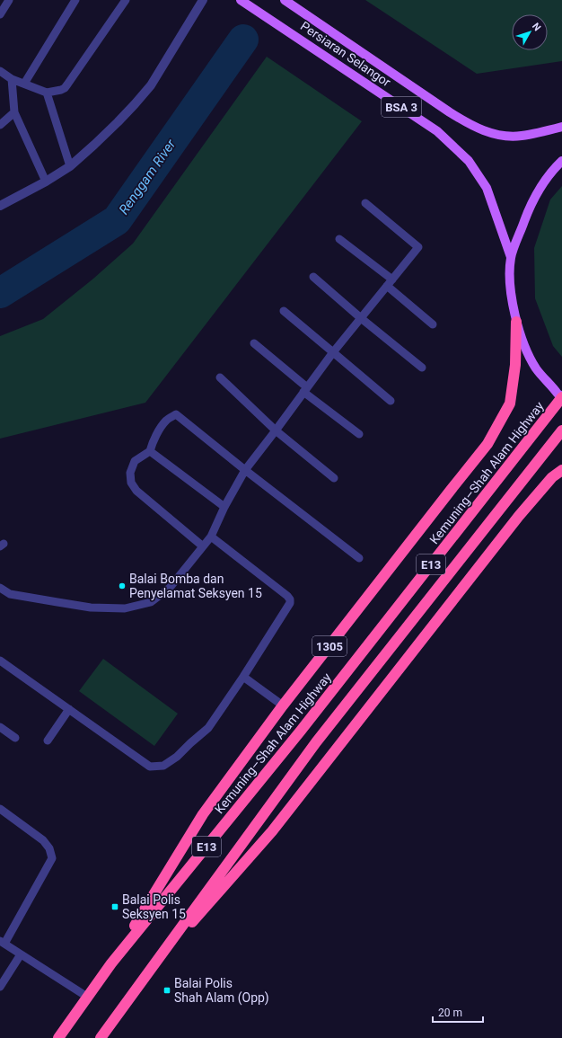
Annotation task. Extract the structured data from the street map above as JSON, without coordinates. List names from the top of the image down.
{
  "streets": {
    "highway": ["Kemuning–Shah Alam Highway", "E13", "1305"],
    "main road": ["Persiaran Selangor", "BSA 3"]
  },
  "crossings": [
    ["Kemuning–Shah Alam Highway", "1305"]
  ],
  "water": ["Renggam River"],
  "places": {
    "other": ["Balai Bomba dan Penyelamat Seksyen 15"],
    "transit": ["Balai Polis Seksyen 15", "Balai Polis Shah Alam (Opp)"]
  },
  "scale_bar": "20 m",
  "north": "top right"
}
